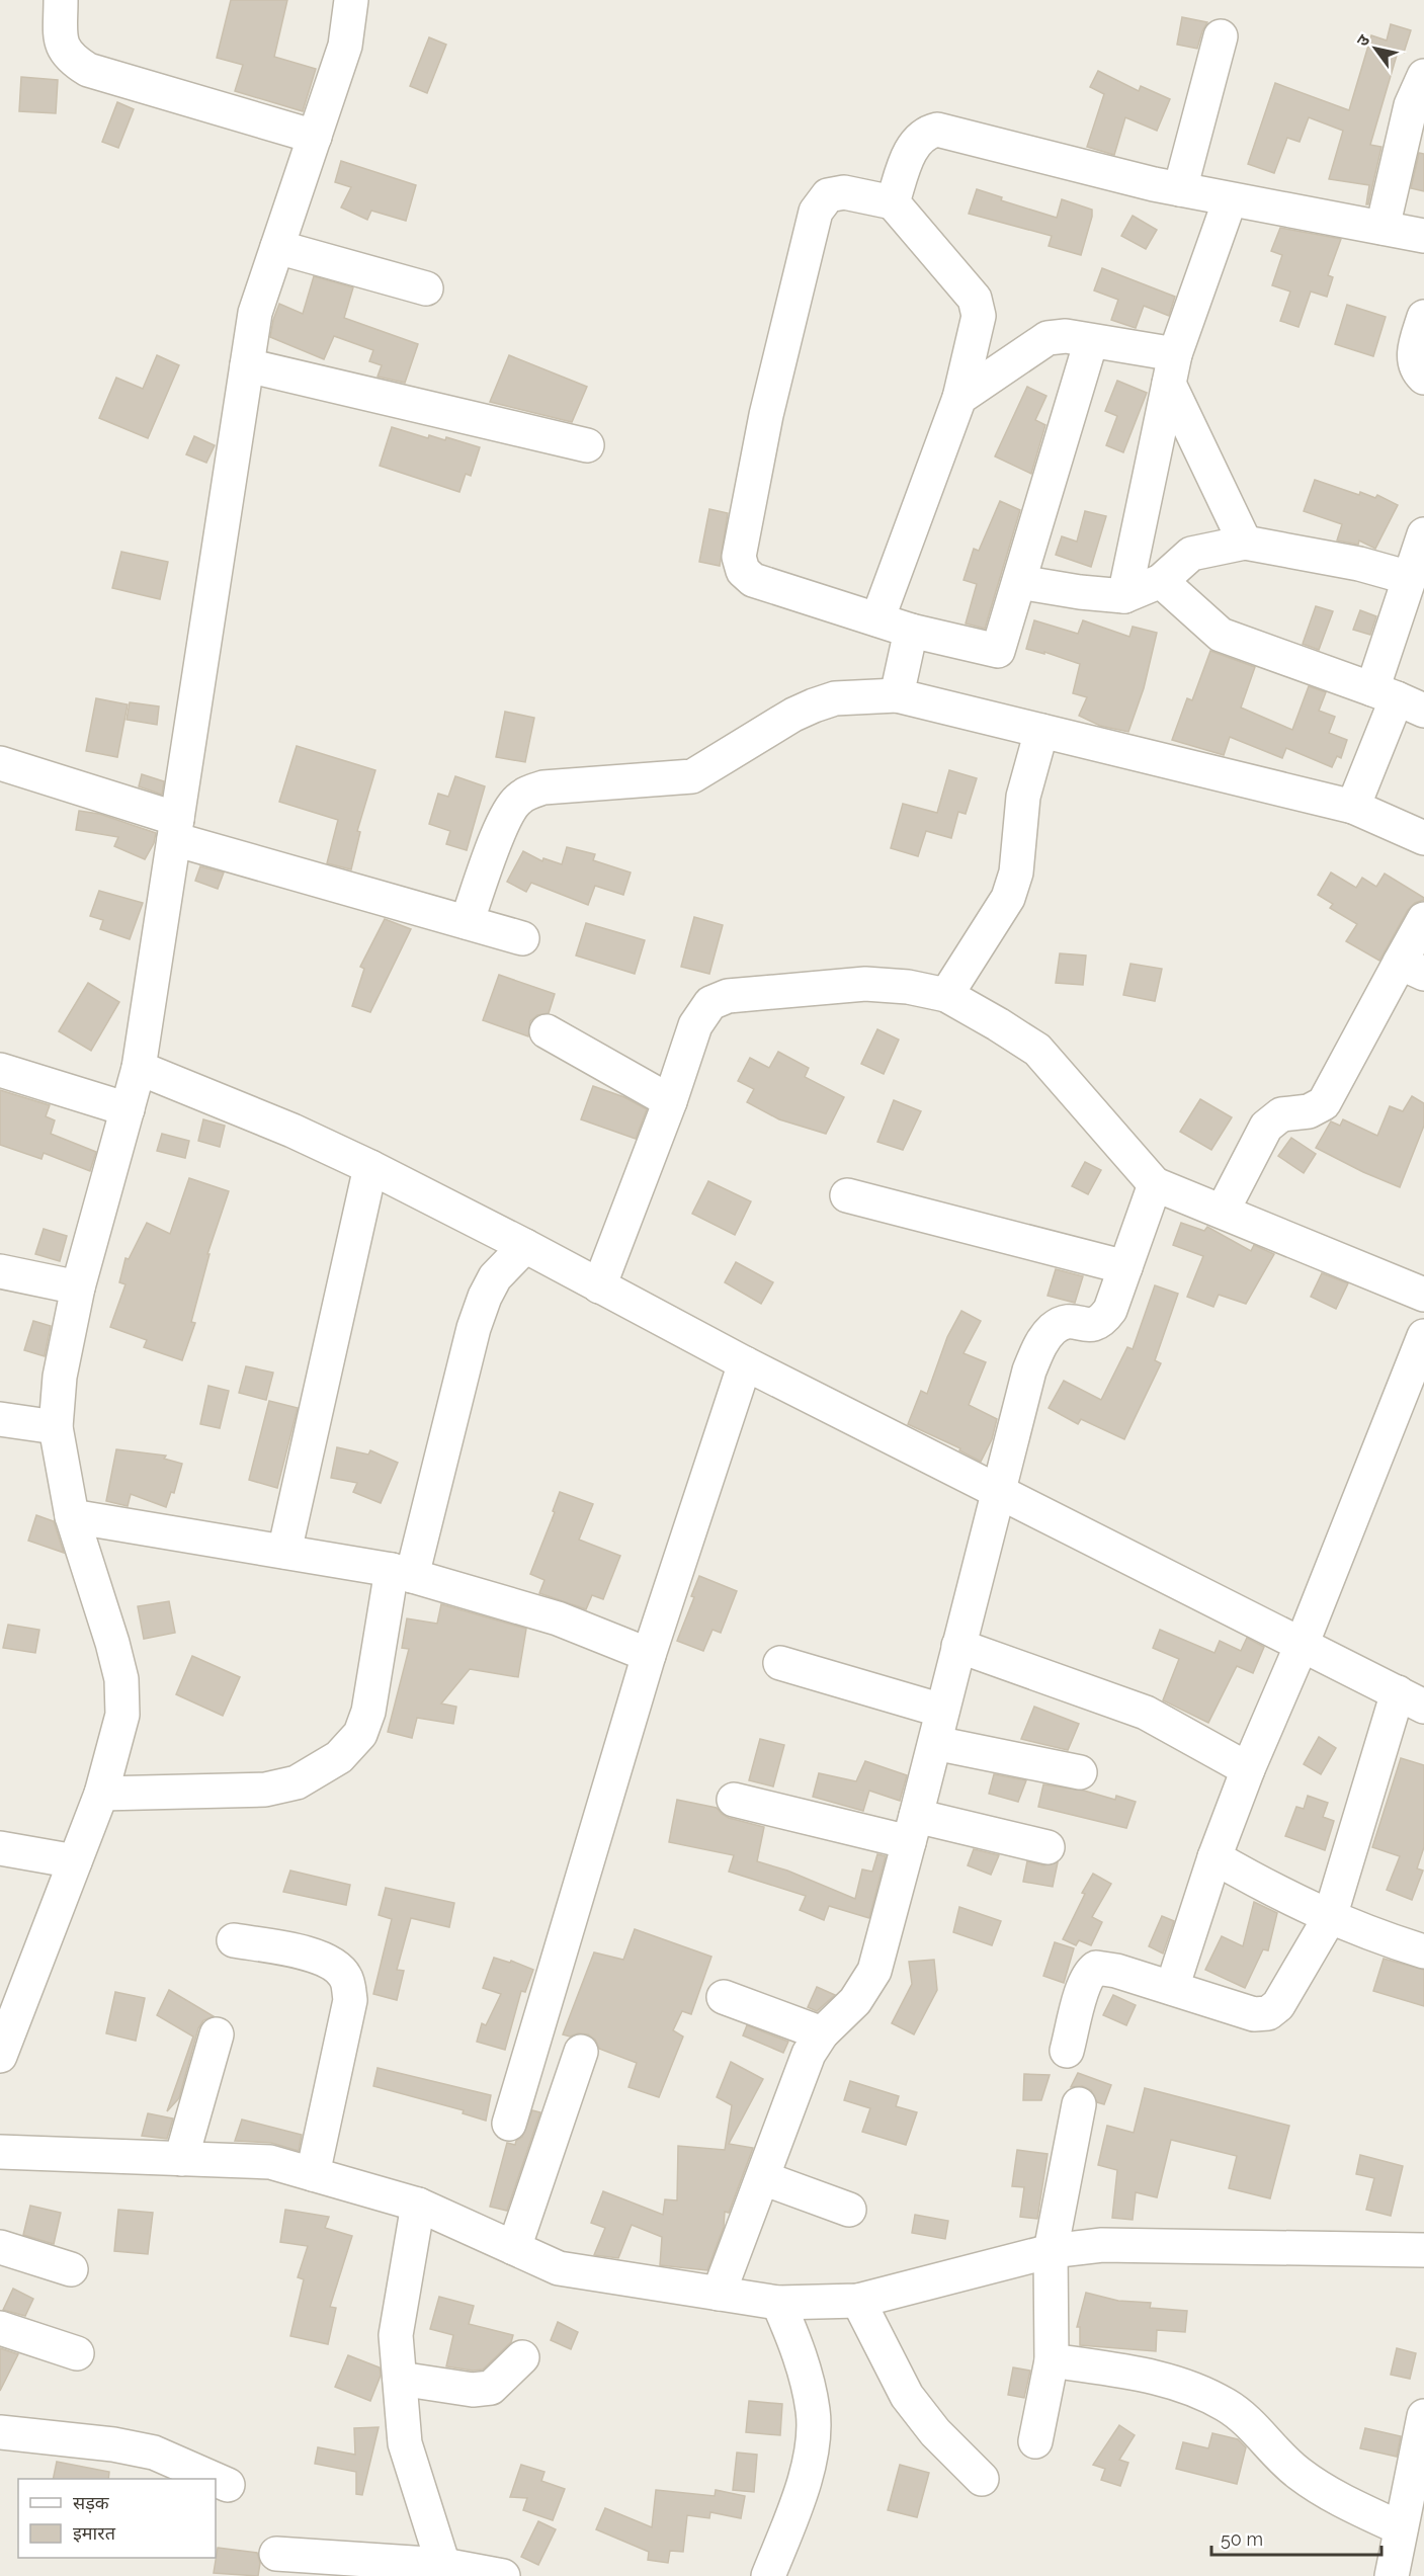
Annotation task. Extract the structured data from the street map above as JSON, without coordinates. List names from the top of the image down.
{
  "legend": ["सड़क", "इमारत"],
  "scale_bar": "50 m",
  "north": "top left"
}
